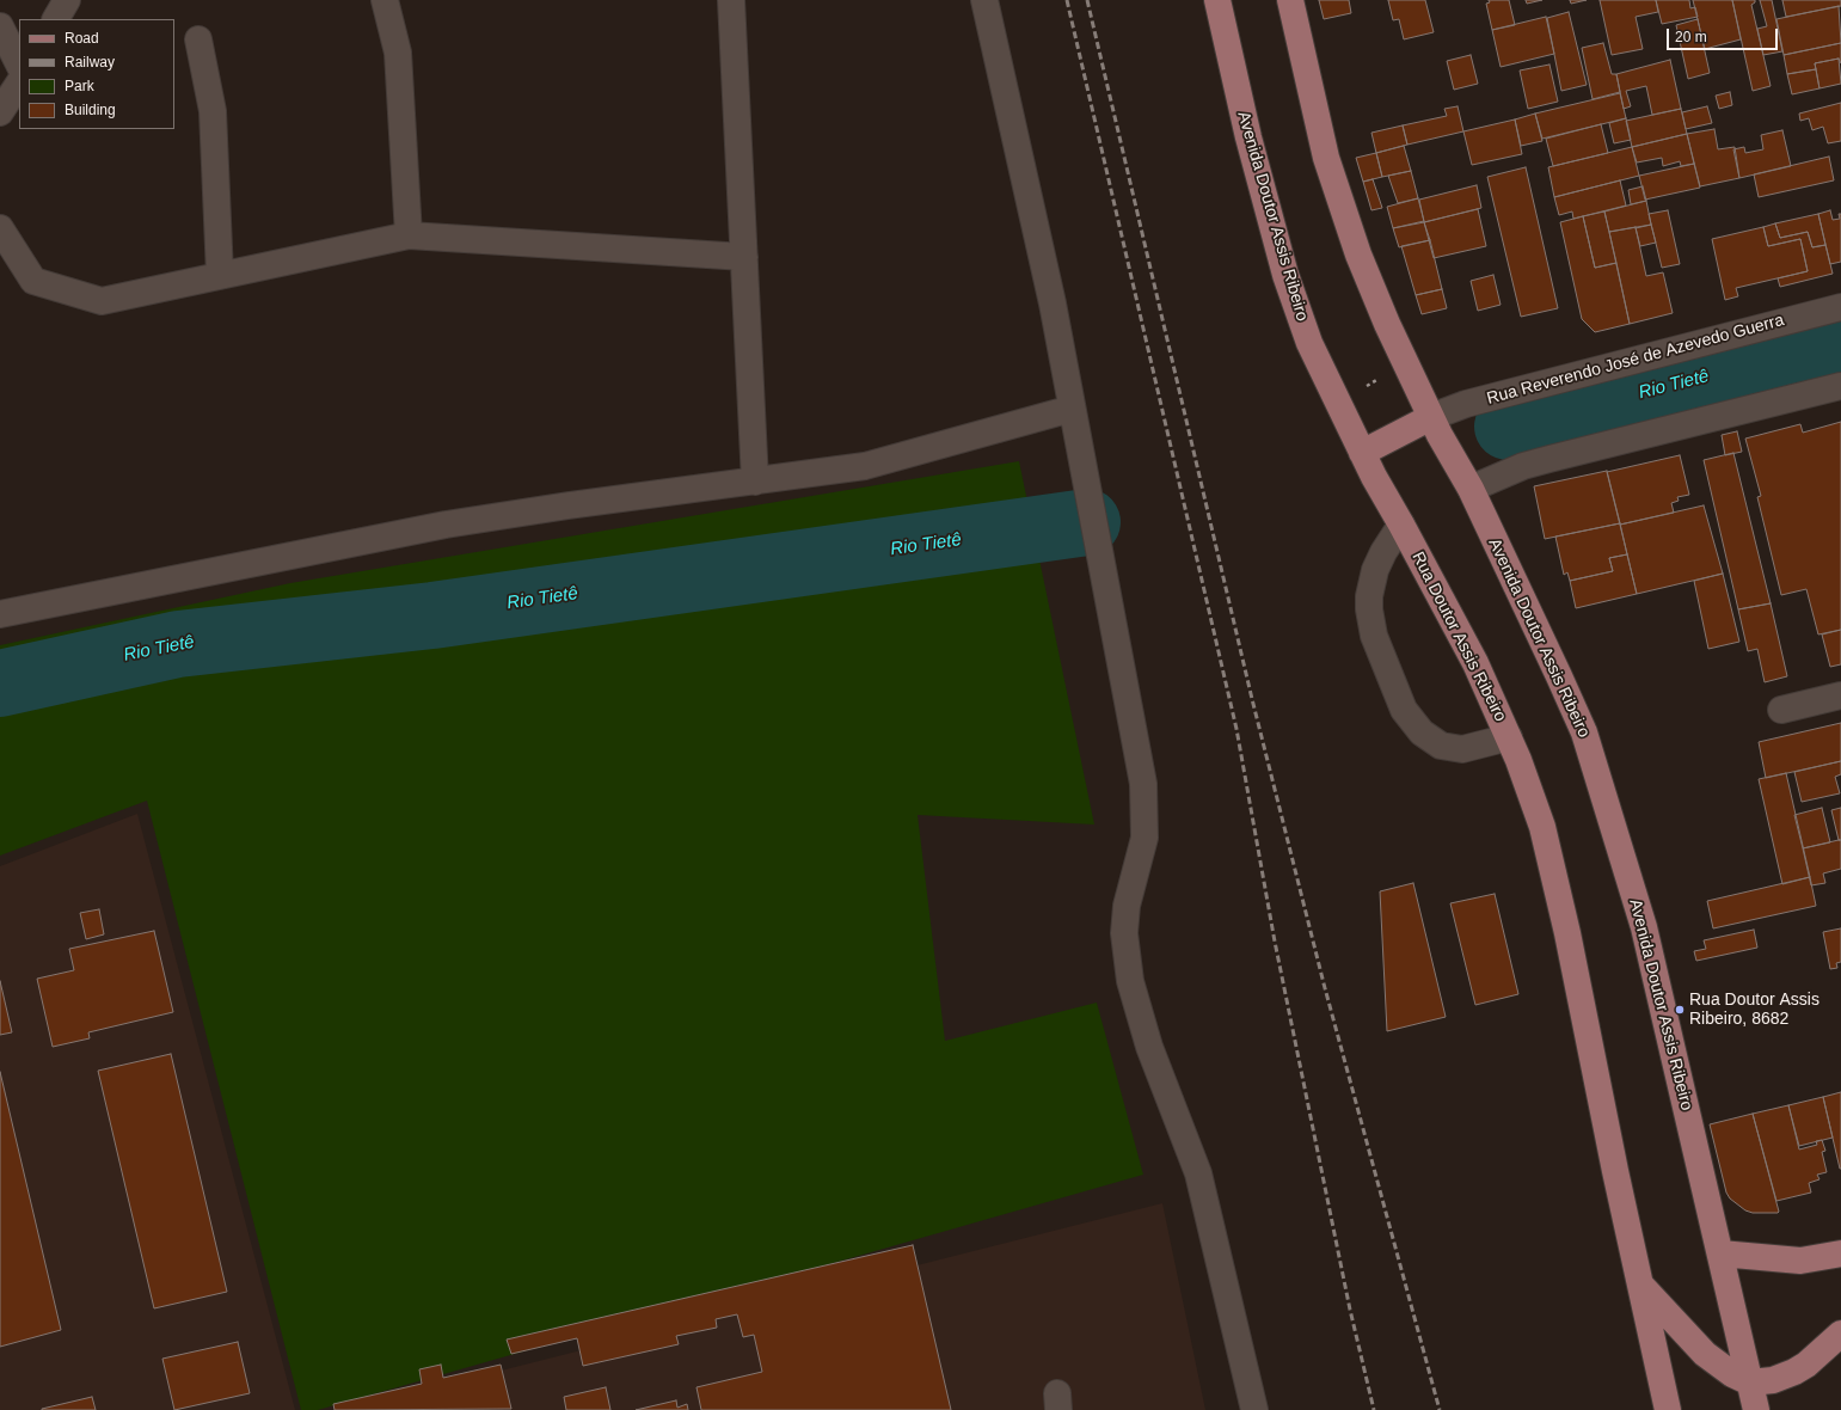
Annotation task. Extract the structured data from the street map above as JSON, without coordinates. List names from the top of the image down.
{
  "streets": {
    "main road": ["Avenida Doutor Assis Ribeiro", "Rua Doutor Assis Ribeiro"],
    "street": ["Rua Reverendo José de Azevedo Guerra"]
  },
  "crossings": [
    ["Avenida Doutor Assis Ribeiro", "Rua Reverendo José de Azevedo Guerra"],
    ["Avenida Doutor Assis Ribeiro", "Rua Doutor Assis Ribeiro"]
  ],
  "water": ["Rio Tietê"],
  "places": ["Rua Doutor Assis Ribeiro, 8682"],
  "legend": [
    "Road",
    "Railway",
    "Park",
    "Building"
  ],
  "scale_bar": "20 m"
}
